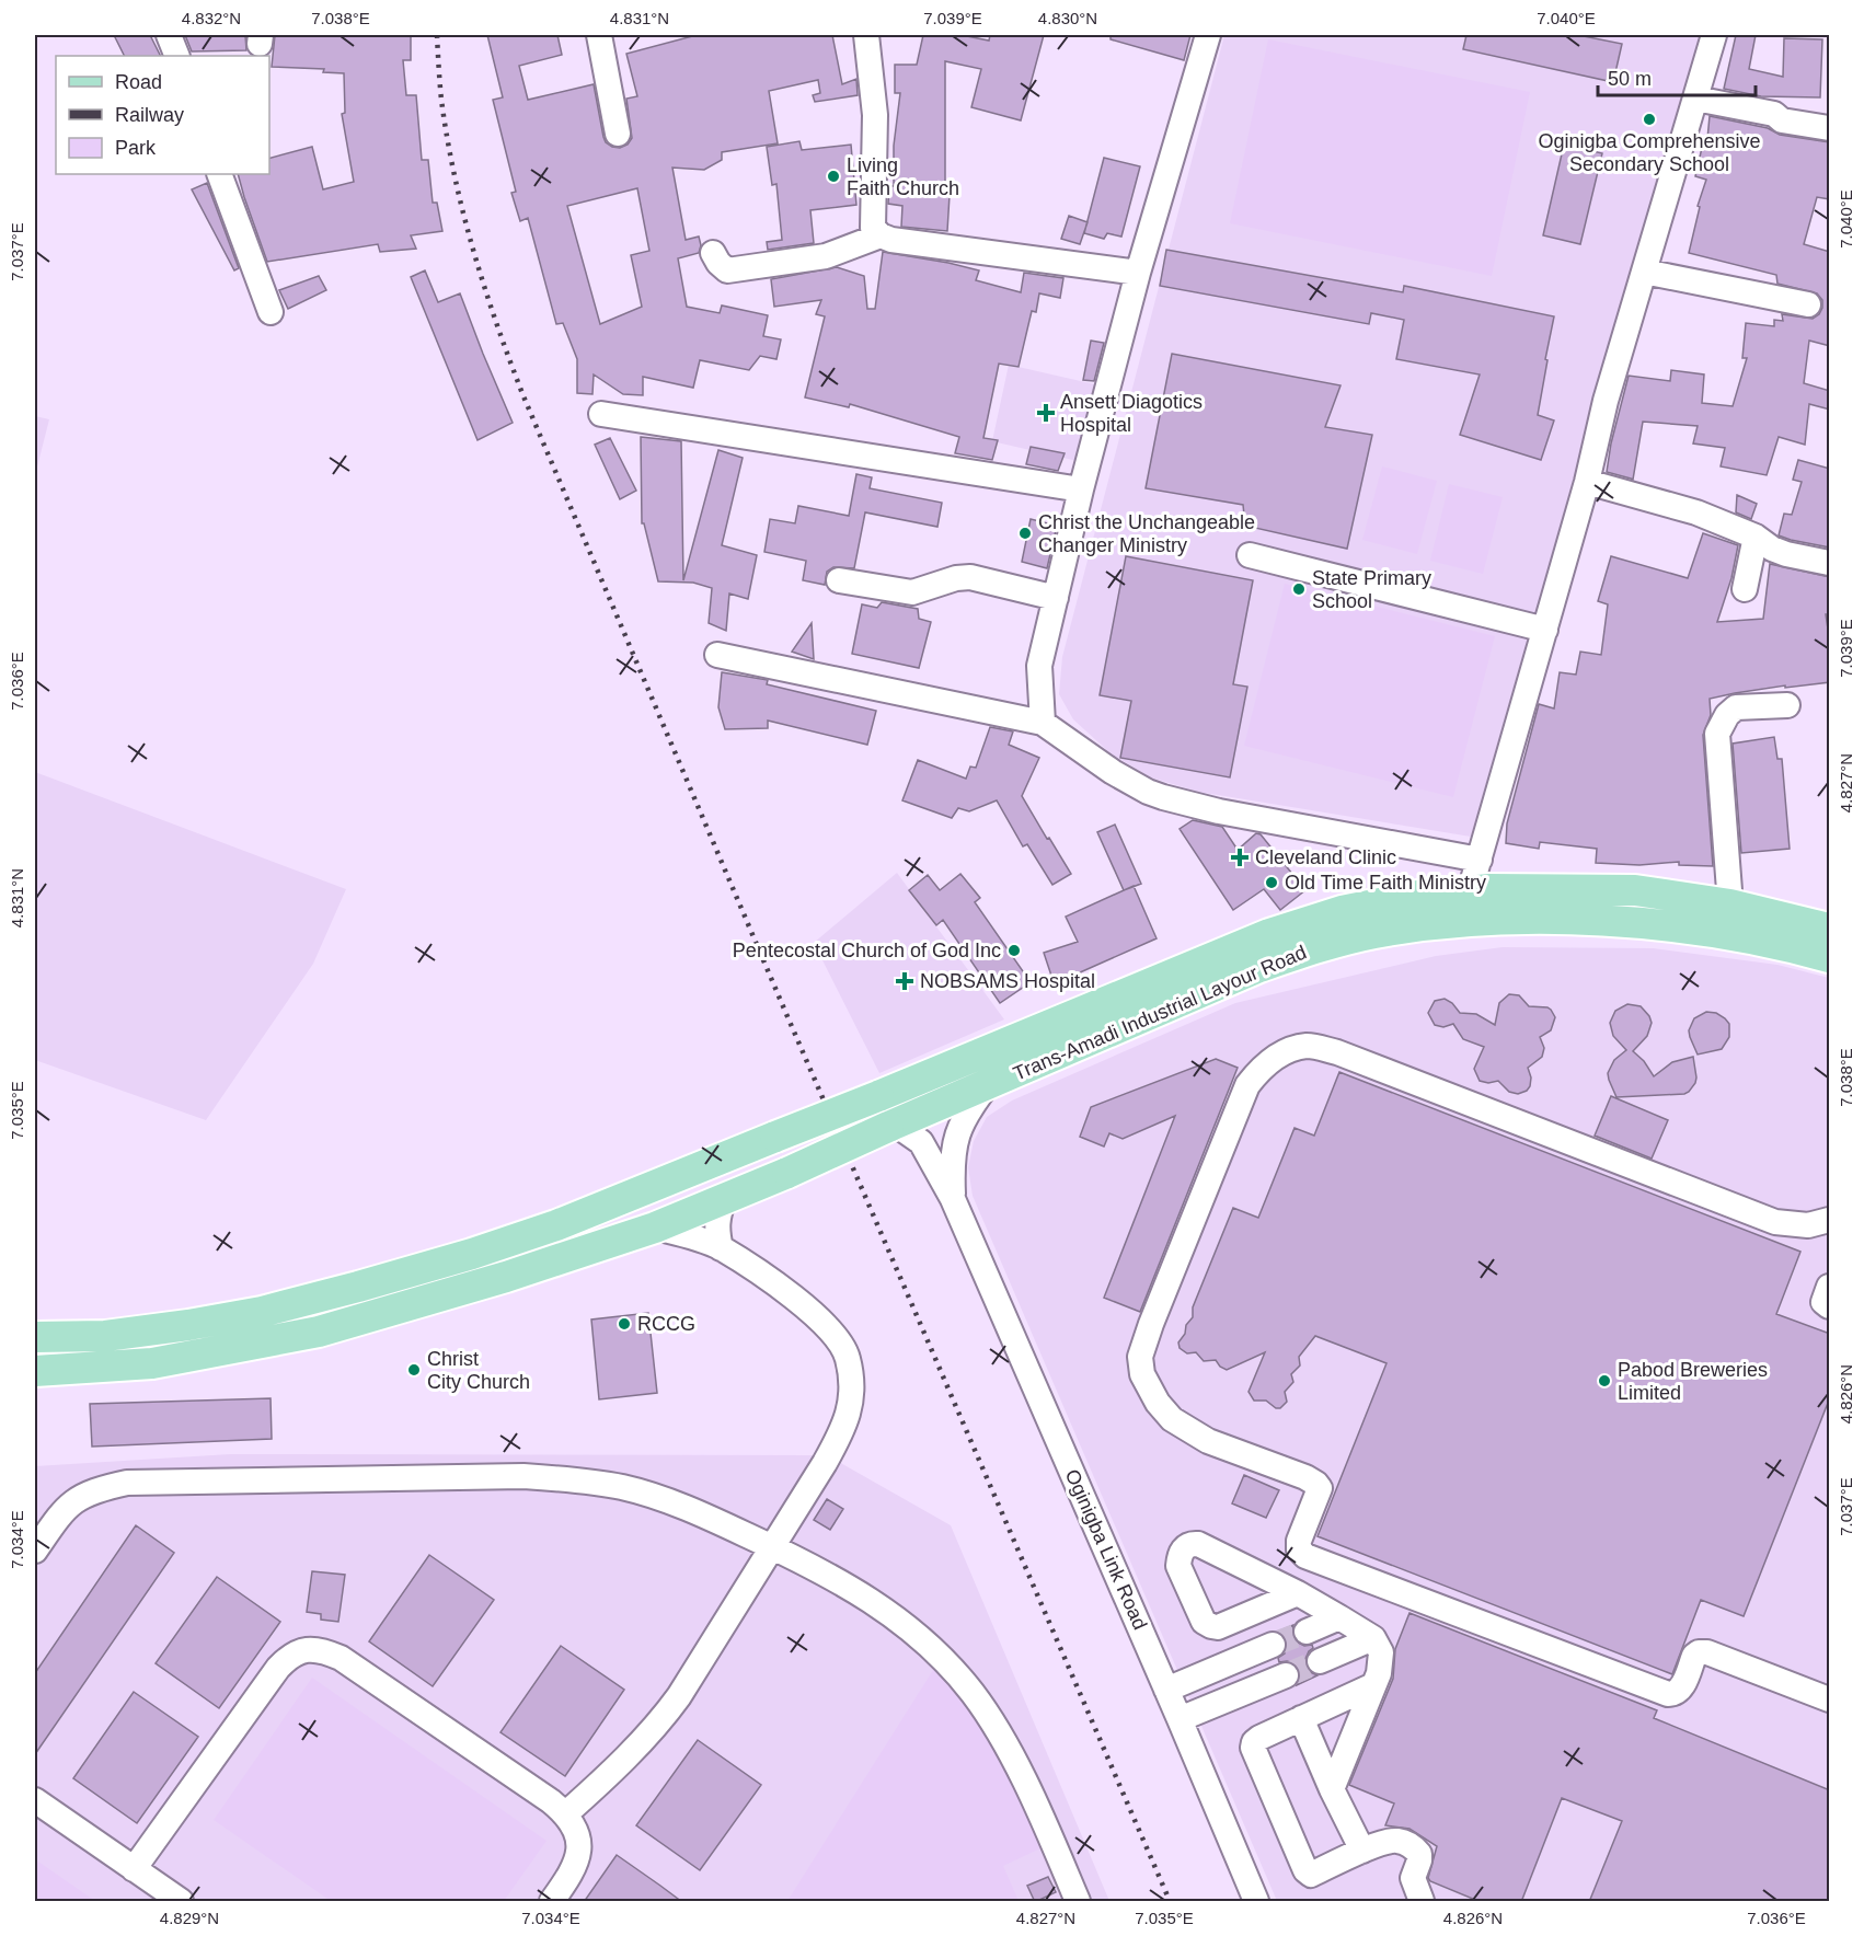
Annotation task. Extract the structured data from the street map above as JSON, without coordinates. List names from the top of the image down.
{
  "streets": {
    "main road": ["Trans-Amadi Industrial Layour Road"],
    "street": ["Oginigba Link Road"]
  },
  "crossings": [
    ["Trans-Amadi Industrial Layour Road", "Oginigba Link Road"]
  ],
  "places": {
    "other": [
      "Oginigba Comprehensive Secondary School",
      "Living Faith Church",
      "Christ the Unchangeable Changer Ministry",
      "State Primary School",
      "Old Time Faith Ministry",
      "Pentecostal Church of God Inc",
      "RCCG",
      "Christ City Church",
      "Pabod Breweries Limited"
    ],
    "health": ["Ansett Diagotics Hospital", "Cleveland Clinic", "NOBSAMS Hospital"]
  },
  "legend": ["Road", "Railway", "Park"],
  "scale_bar": "50 m",
  "coordinates": [
    "4.832°N",
    "7.038°E",
    "4.831°N",
    "7.039°E",
    "4.830°N",
    "7.040°E",
    "7.037°E",
    "7.036°E",
    "4.827°N",
    "7.035°E",
    "4.826°N",
    "7.034°E",
    "4.829°N"
  ]
}
